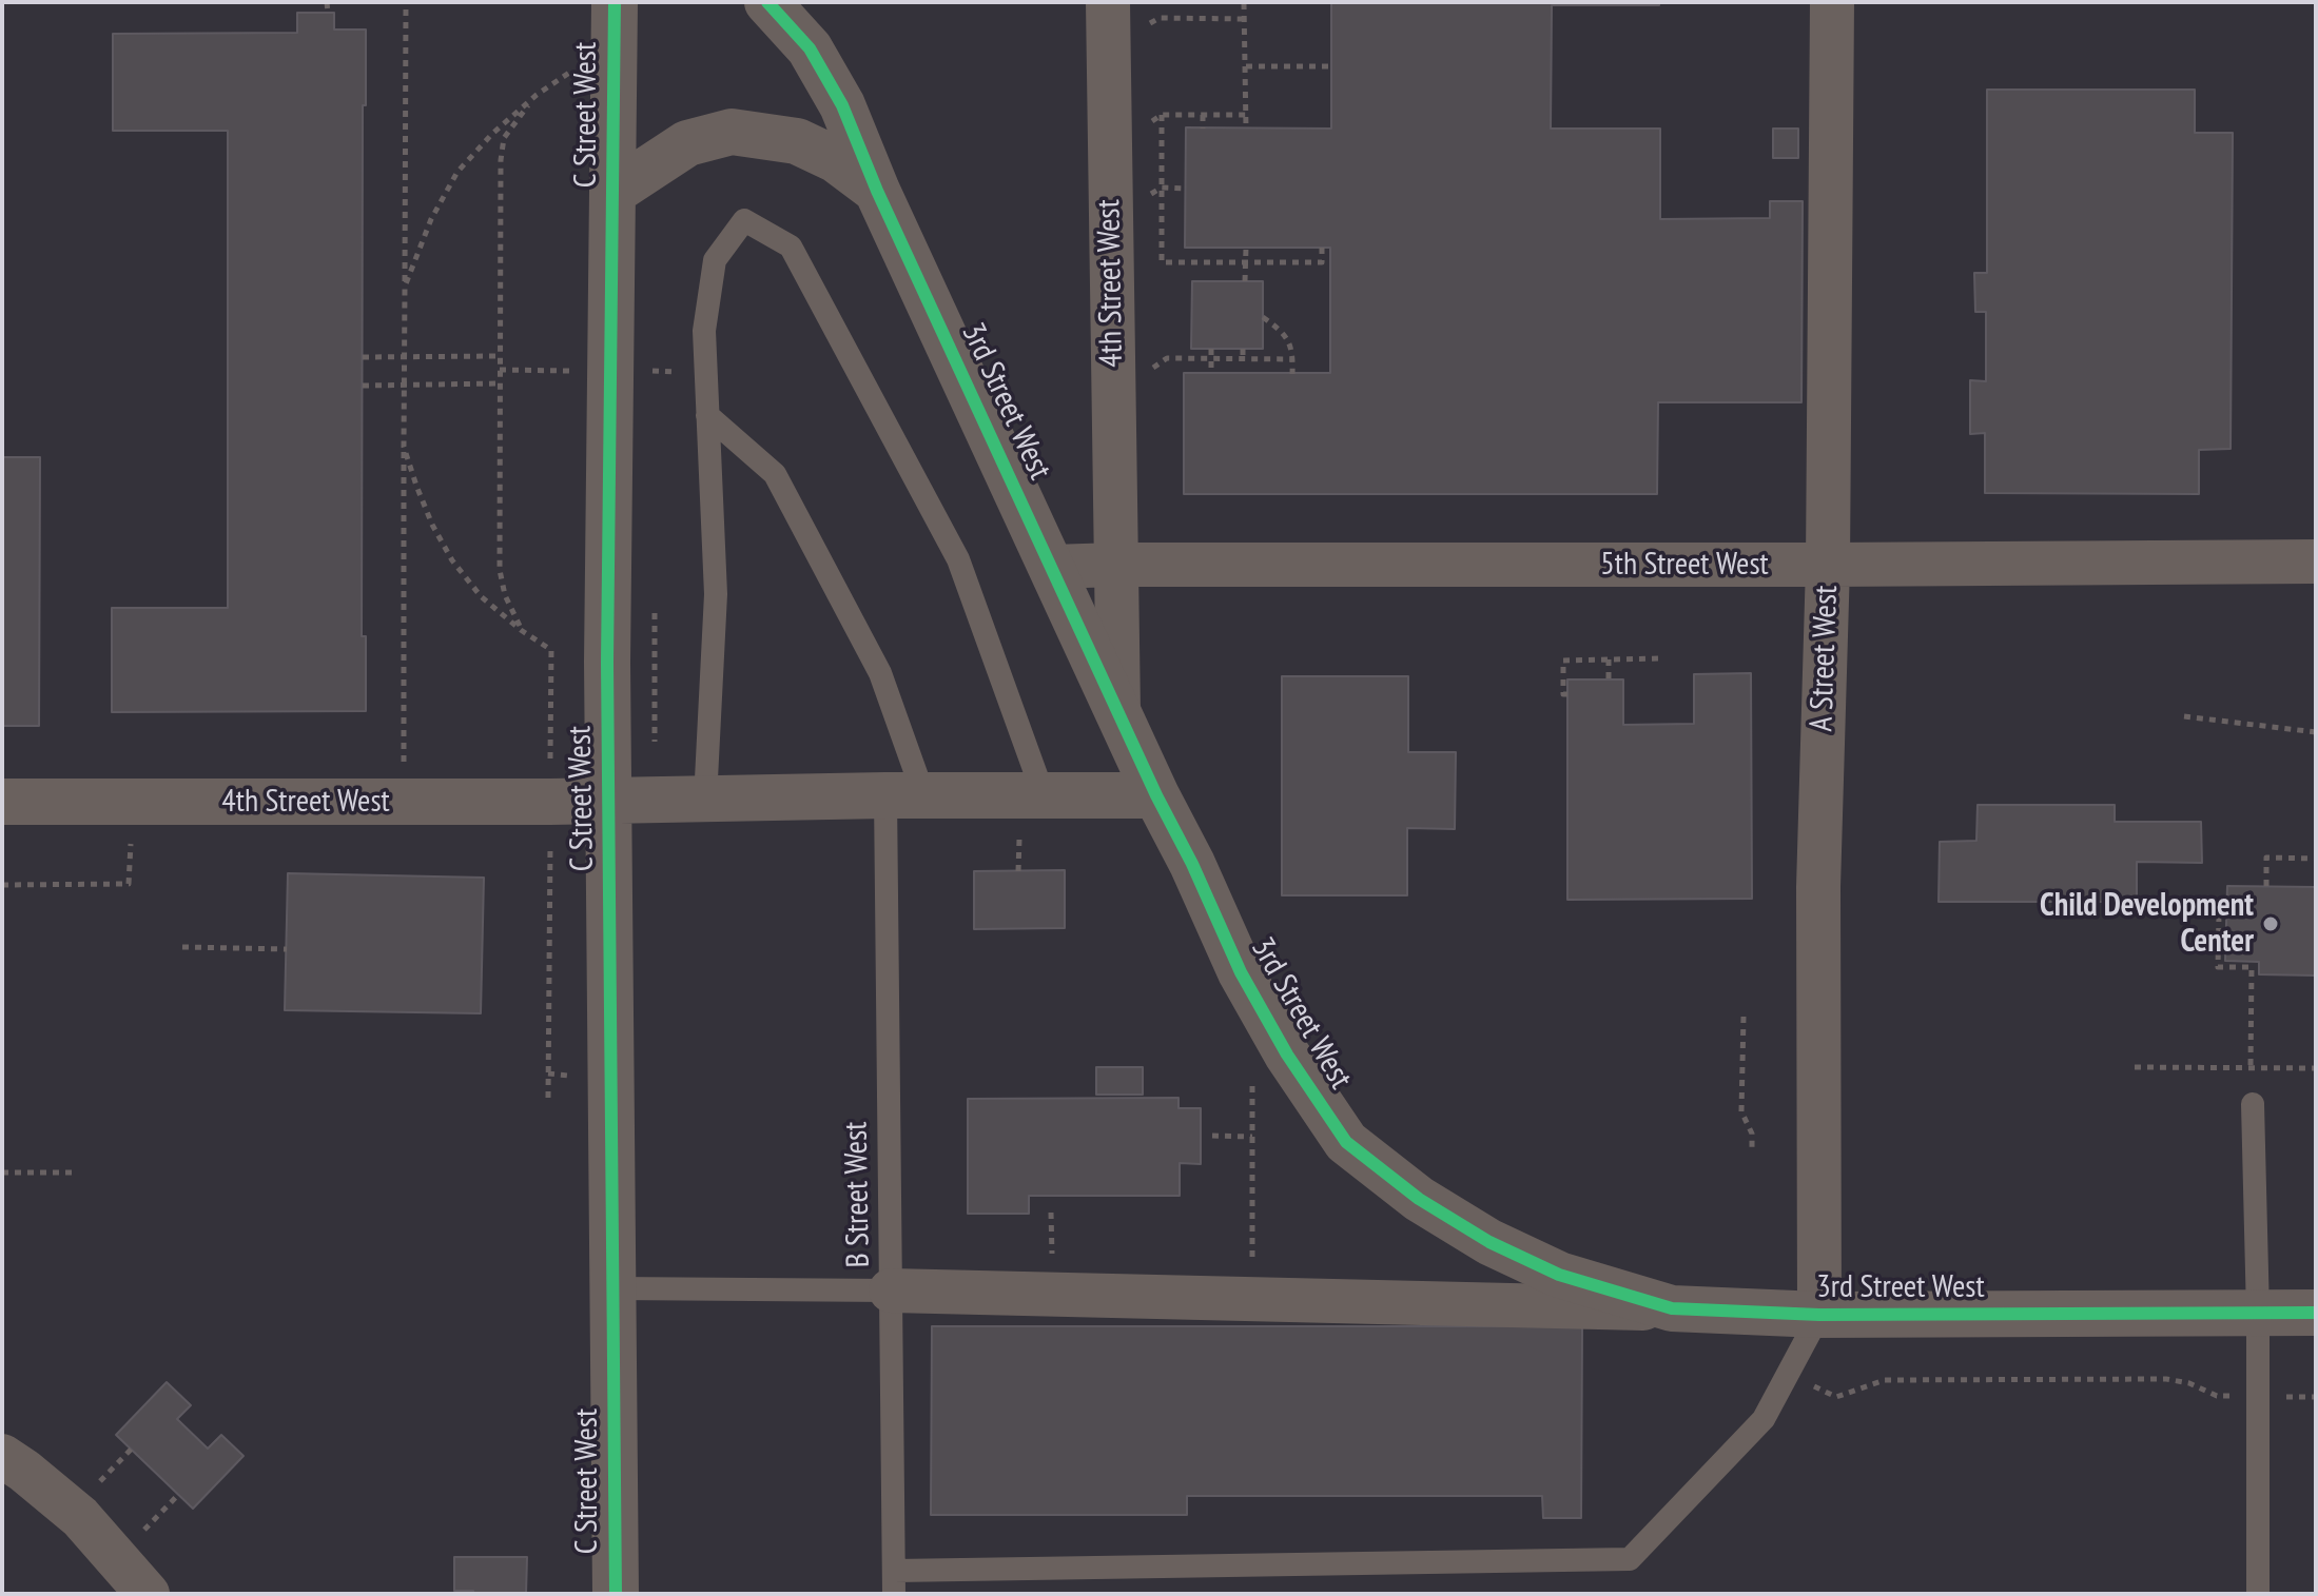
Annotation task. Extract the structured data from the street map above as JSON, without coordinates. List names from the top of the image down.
{
  "streets": {
    "street": [
      "C Street West",
      "4th Street West",
      "3rd Street West",
      "5th Street West",
      "A Street West"
    ],
    "lane": ["B Street West"]
  },
  "crossings": [
    ["C Street West", "4th Street West"],
    ["4th Street West", "3rd Street West"],
    ["4th Street West", "5th Street West"],
    ["4th Street West", "B Street West"],
    ["3rd Street West", "5th Street West"],
    ["3rd Street West", "A Street West"],
    ["5th Street West", "A Street West"]
  ],
  "places": ["Child Development Center"]
}
